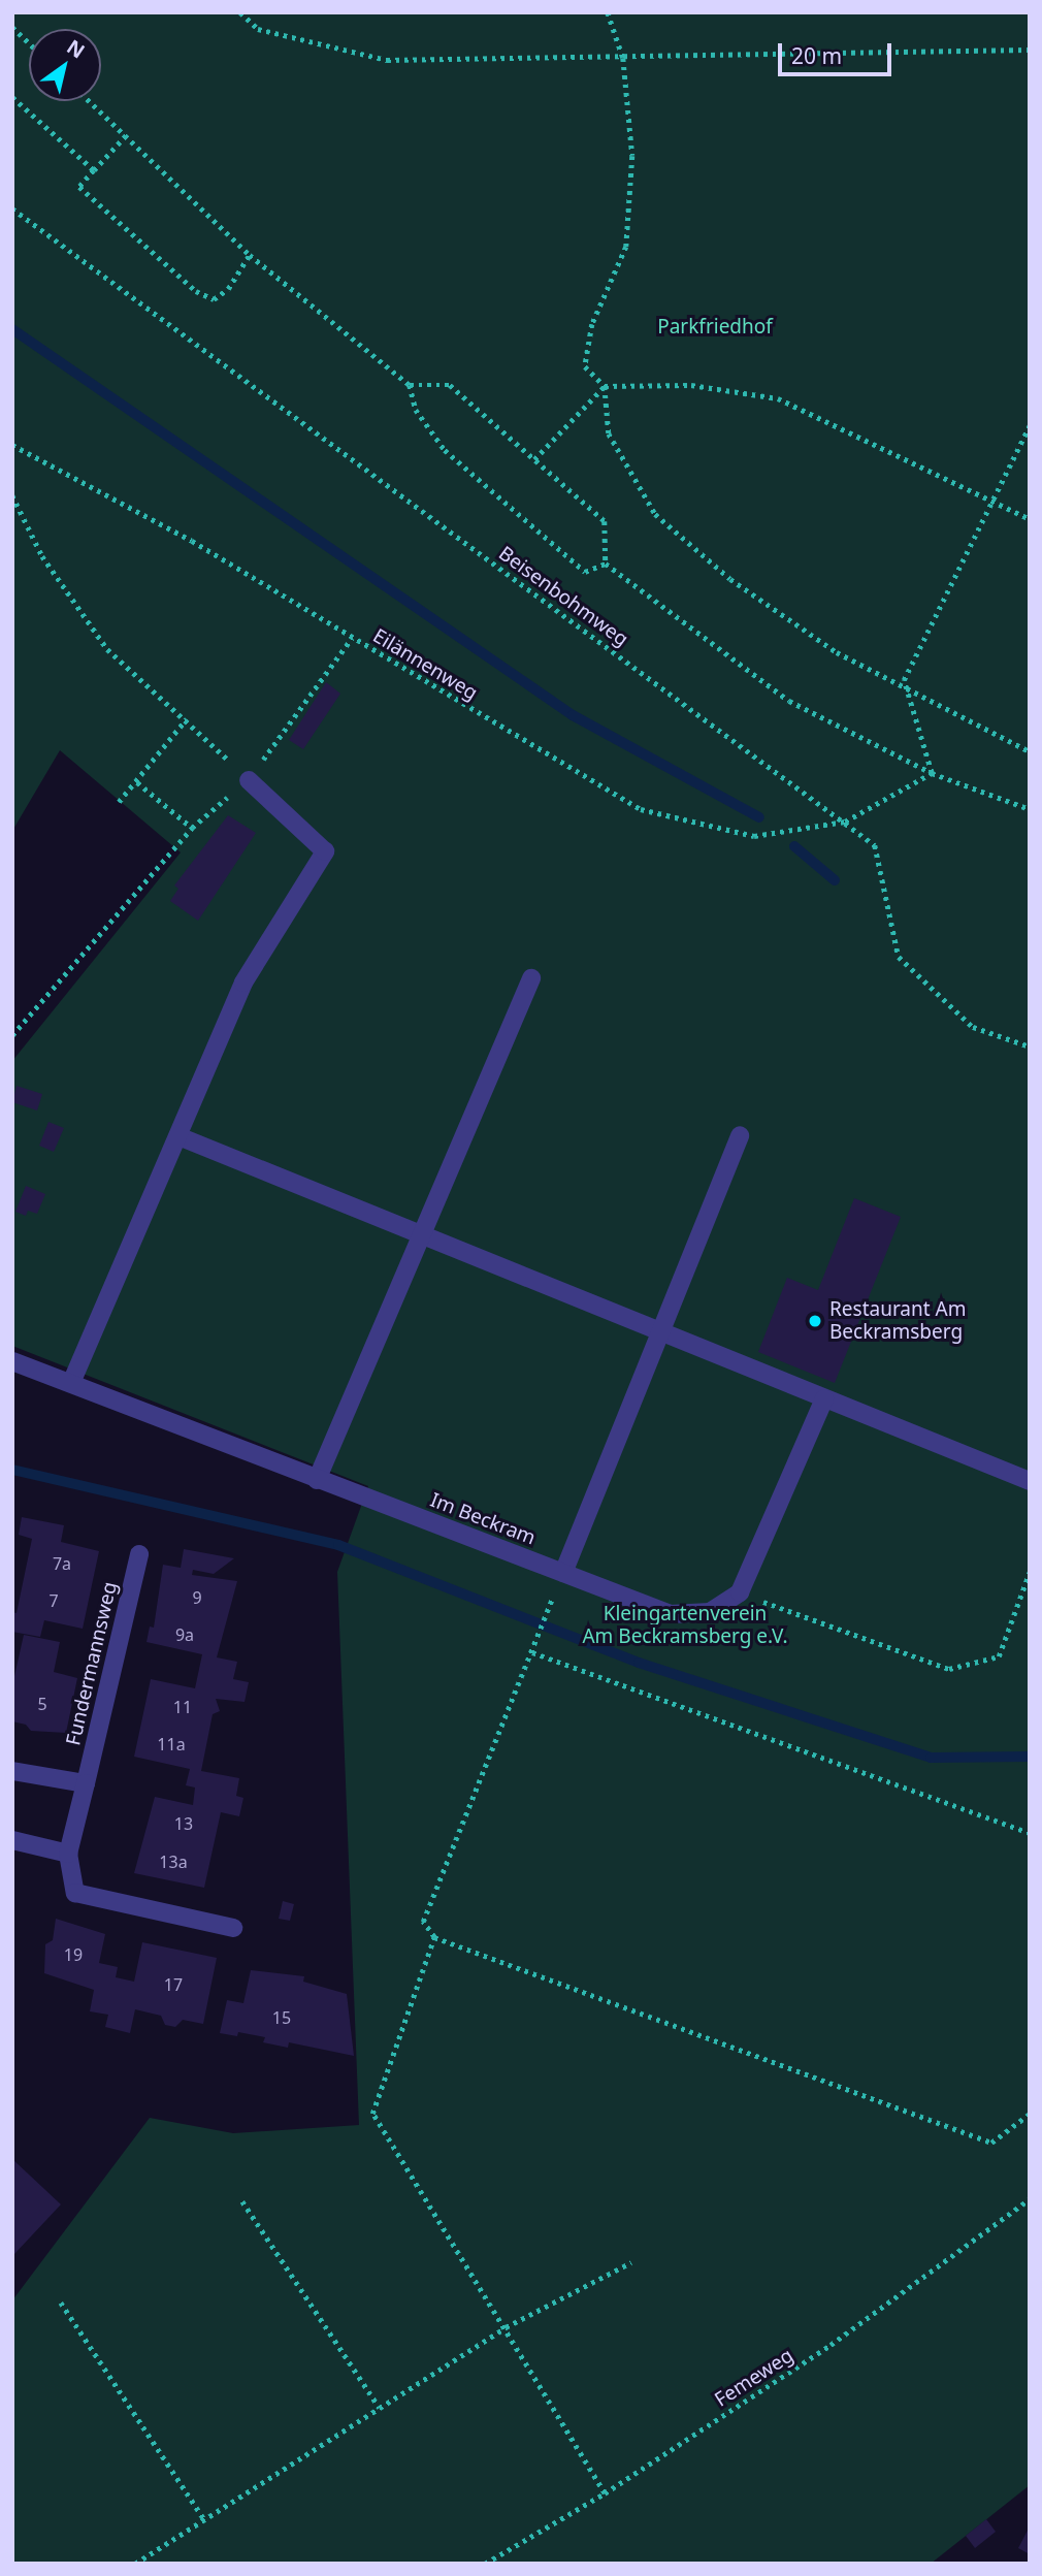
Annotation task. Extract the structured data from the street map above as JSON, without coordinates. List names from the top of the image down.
{
  "streets": {
    "street": ["Im Beckram", "Fundermannsweg"],
    "path": ["Beisenbohmweg", "Eilännenweg", "Femeweg"]
  },
  "crossings": [
    ["Beisenbohmweg", "Eilännenweg"]
  ],
  "parks": ["Parkfriedhof", "Kleingartenverein Am Beckramsberg e.V."],
  "places": ["Restaurant Am Beckramsberg"],
  "house_numbers": [
    "7a",
    "9",
    "7",
    "9a",
    "5",
    "11",
    "11a",
    "13",
    "13a",
    "19",
    "17",
    "15"
  ],
  "scale_bar": "20 m",
  "north": "top right"
}
